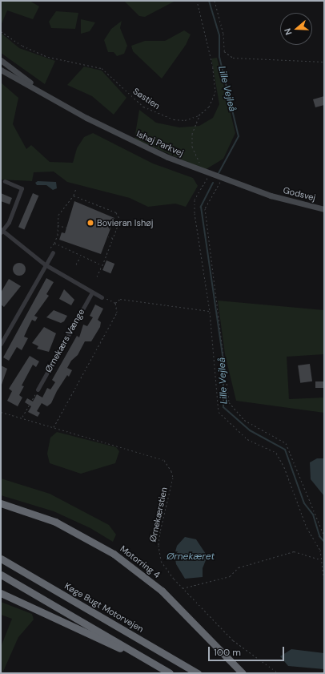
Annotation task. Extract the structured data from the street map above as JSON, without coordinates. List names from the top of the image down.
{
  "streets": {
    "highway": ["Motorring 4", "Køge Bugt Motorvejen"],
    "street": ["Ishøj Parkvej", "Godsvej", "Ørnekærs Vænge"],
    "path": ["Søstien", "Ørnekærstien"]
  },
  "crossings": [
    ["Ishøj Parkvej", "Godsvej"]
  ],
  "water": ["Lille Vejleå", "Ørnekæret"],
  "places": ["Bovieran Ishøj"],
  "scale_bar": "100 m",
  "north": "left"
}
